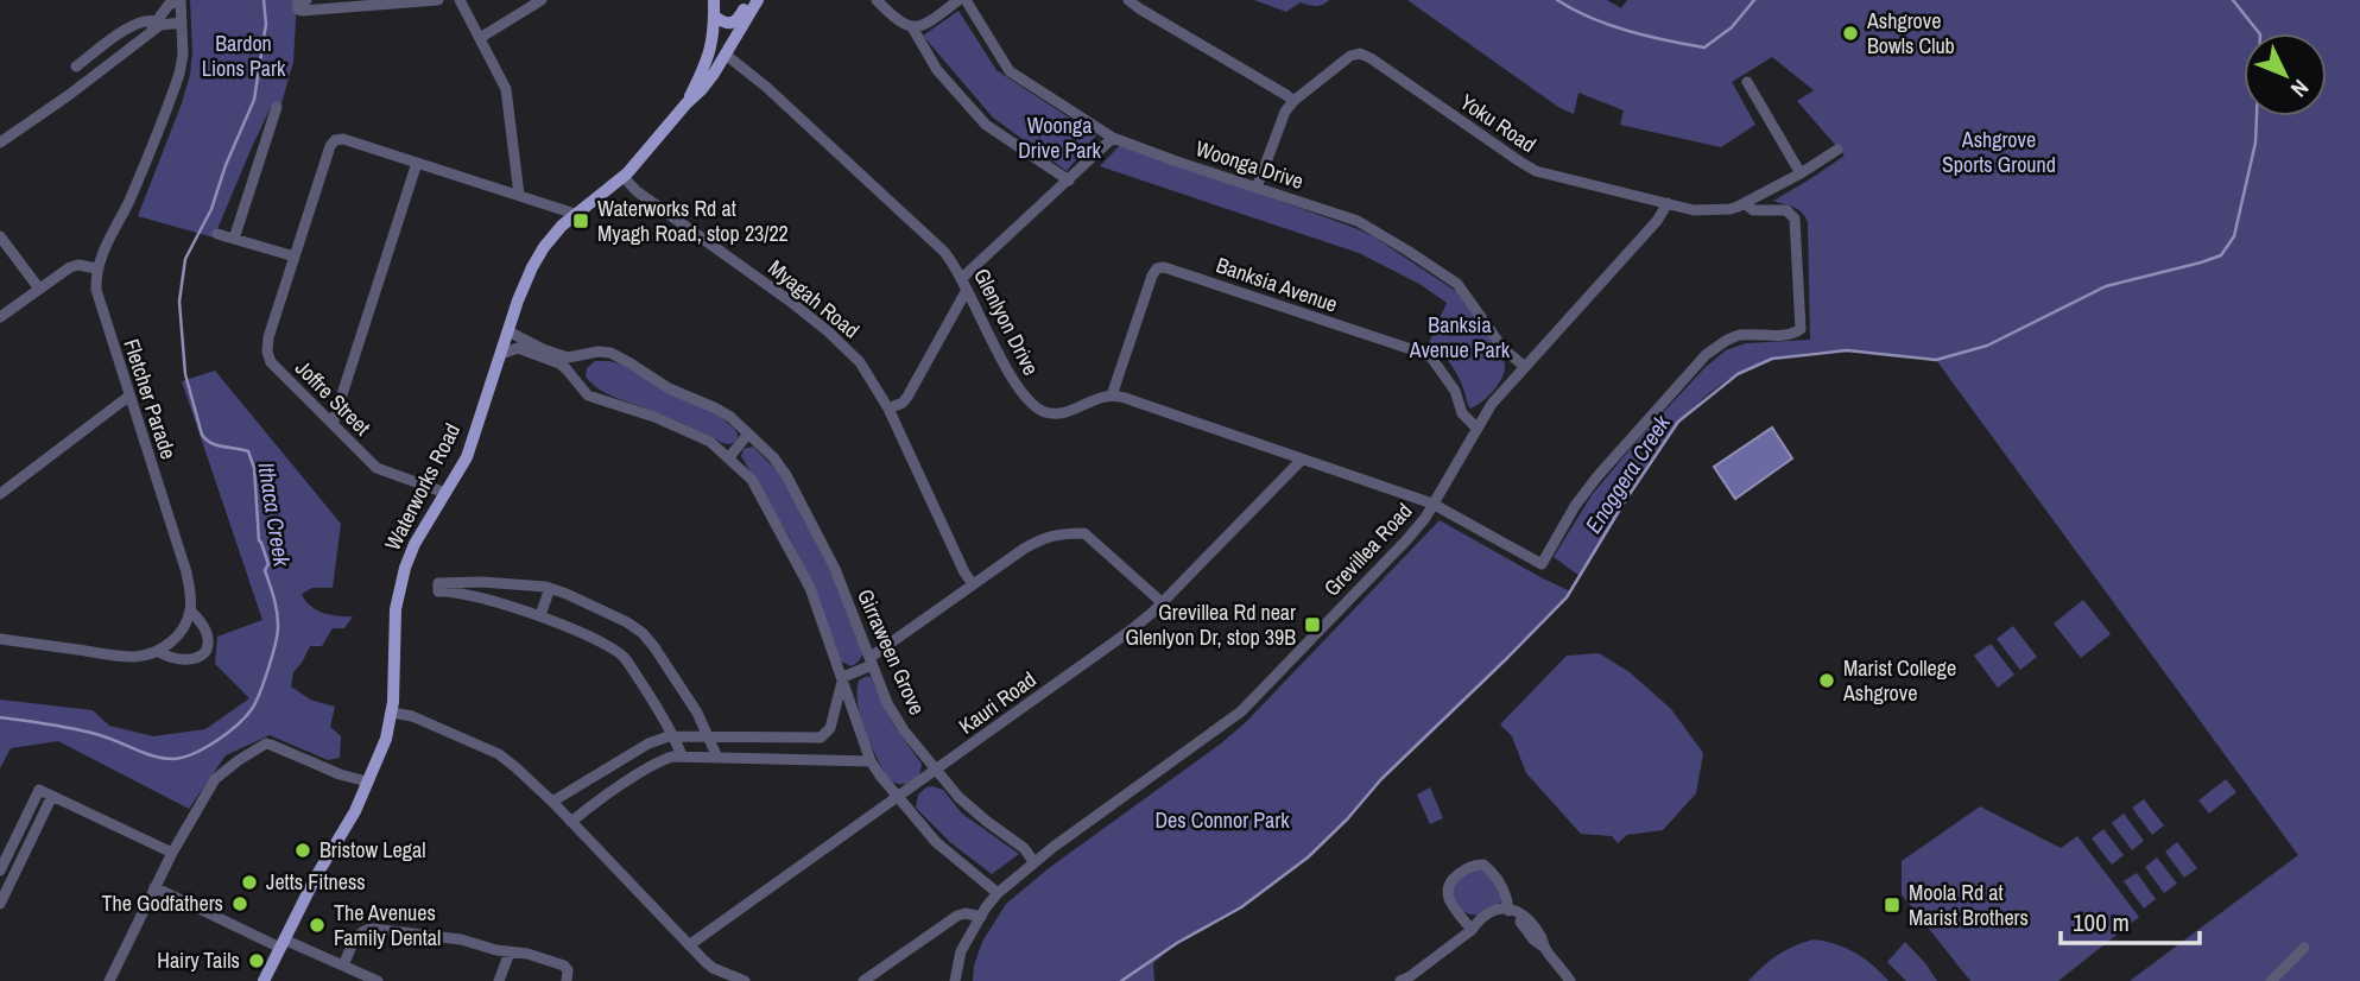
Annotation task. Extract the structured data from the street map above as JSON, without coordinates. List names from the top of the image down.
{
  "streets": {
    "main road": ["Waterworks Road"],
    "street": [
      "Yoku Road",
      "Woonga Drive",
      "Banksia Avenue",
      "Myagah Road",
      "Glenlyon Drive",
      "Joffre Street",
      "Fletcher Parade",
      "Grevillea Road",
      "Girraween Grove",
      "Kauri Road"
    ]
  },
  "crossings": [
    ["Yoku Road", "Woonga Drive"],
    ["Yoku Road", "Grevillea Road"],
    ["Woonga Drive", "Grevillea Road"],
    ["Banksia Avenue", "Glenlyon Drive"],
    ["Banksia Avenue", "Grevillea Road"],
    ["Myagah Road", "Waterworks Road"],
    ["Glenlyon Drive", "Waterworks Road"],
    ["Joffre Street", "Waterworks Road"],
    ["Waterworks Road", "Girraween Grove"],
    ["Grevillea Road", "Girraween Grove"],
    ["Girraween Grove", "Kauri Road"]
  ],
  "water": ["Enoggera Creek", "Ithaca Creek"],
  "parks": [
    "Bardon Lions Park",
    "Woonga Drive Park",
    "Ashgrove Sports Ground",
    "Banksia Avenue Park",
    "Des Connor Park"
  ],
  "places": {
    "other": [
      "Ashgrove Bowls Club",
      "Marist College Ashgrove",
      "Bristow Legal",
      "Jetts Fitness",
      "The Godfathers",
      "The Avenues Family Dental",
      "Hairy Tails"
    ],
    "transit": ["Waterworks Rd at Myagh Road, stop 23/22", "Grevillea Rd near Glenlyon Dr, stop 39B", "Moola Rd at Marist Brothers"]
  },
  "scale_bar": "100 m",
  "north": "bottom right"
}
